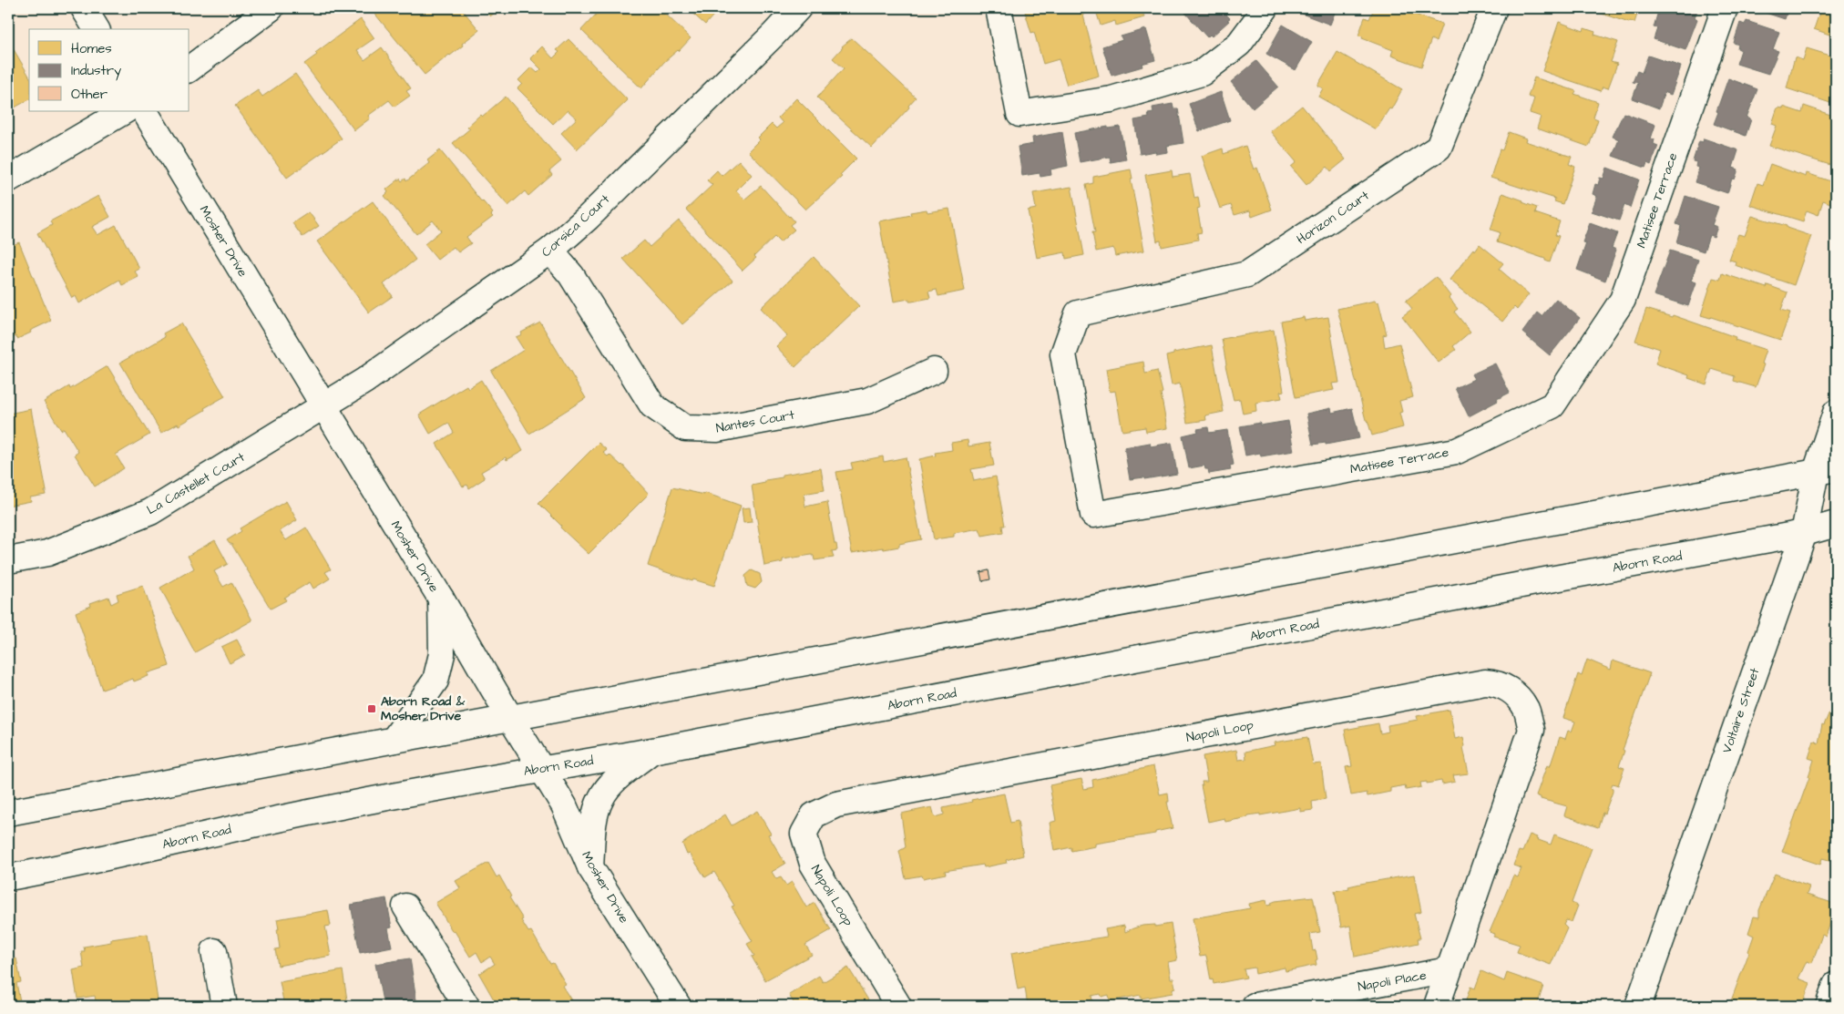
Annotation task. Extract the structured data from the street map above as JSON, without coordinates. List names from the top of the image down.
{
  "streets": {
    "street": [
      "Matisee Terrace",
      "Horizon Court",
      "Corsica Court",
      "Mosher Drive",
      "Nantes Court",
      "La Castellet Court",
      "Aborn Road",
      "Voltaire Street",
      "Napoli Loop",
      "Napoli Place"
    ]
  },
  "crossings": [
    ["Matisee Terrace", "Horizon Court"],
    ["Corsica Court", "Mosher Drive"],
    ["Corsica Court", "Nantes Court"],
    ["Corsica Court", "La Castellet Court"],
    ["Mosher Drive", "La Castellet Court"],
    ["Mosher Drive", "Aborn Road"],
    ["Aborn Road", "Voltaire Street"],
    ["Napoli Loop", "Napoli Place"]
  ],
  "places": {
    "transit": ["Aborn Road & Mosher Drive"]
  },
  "legend": ["Homes", "Industry", "Other"]
}
